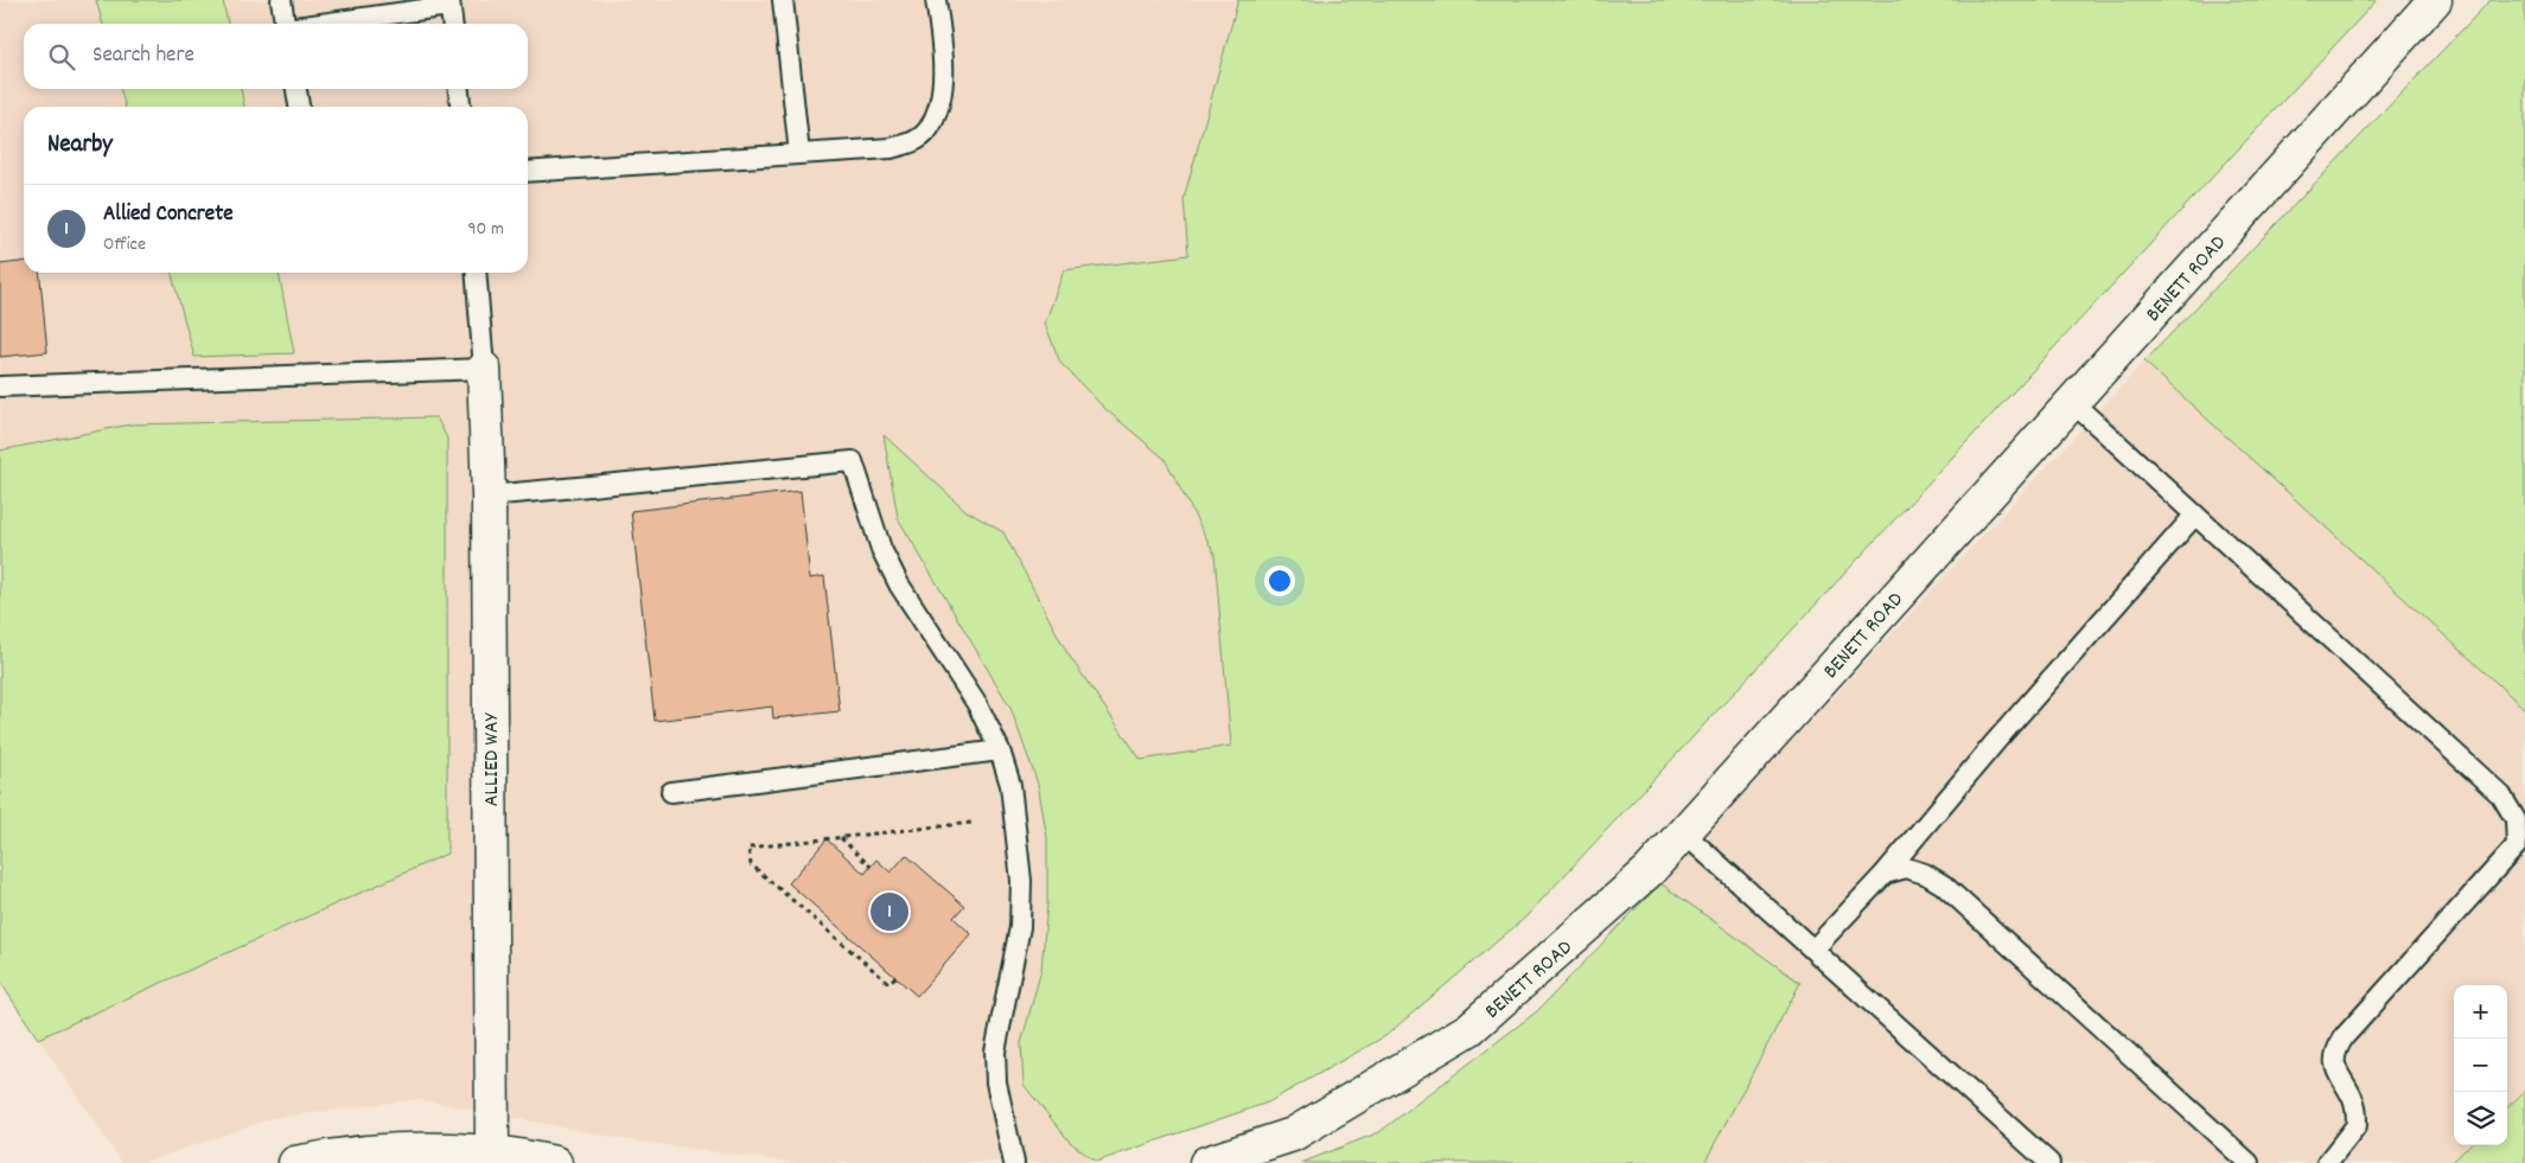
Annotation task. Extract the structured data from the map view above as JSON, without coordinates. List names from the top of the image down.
{
  "streets": {
    "street": ["BENETT ROAD", "ALLIED WAY"]
  },
  "page": {
    "search": "Search here",
    "heading": "Nearby",
    "list": [
      {
        "mark": "1",
        "name": "Allied Concrete",
        "note": "Office",
        "value": "90 m"
      }
    ],
    "pins": "1",
    "map_buttons": ["+", "−"]
  }
}
